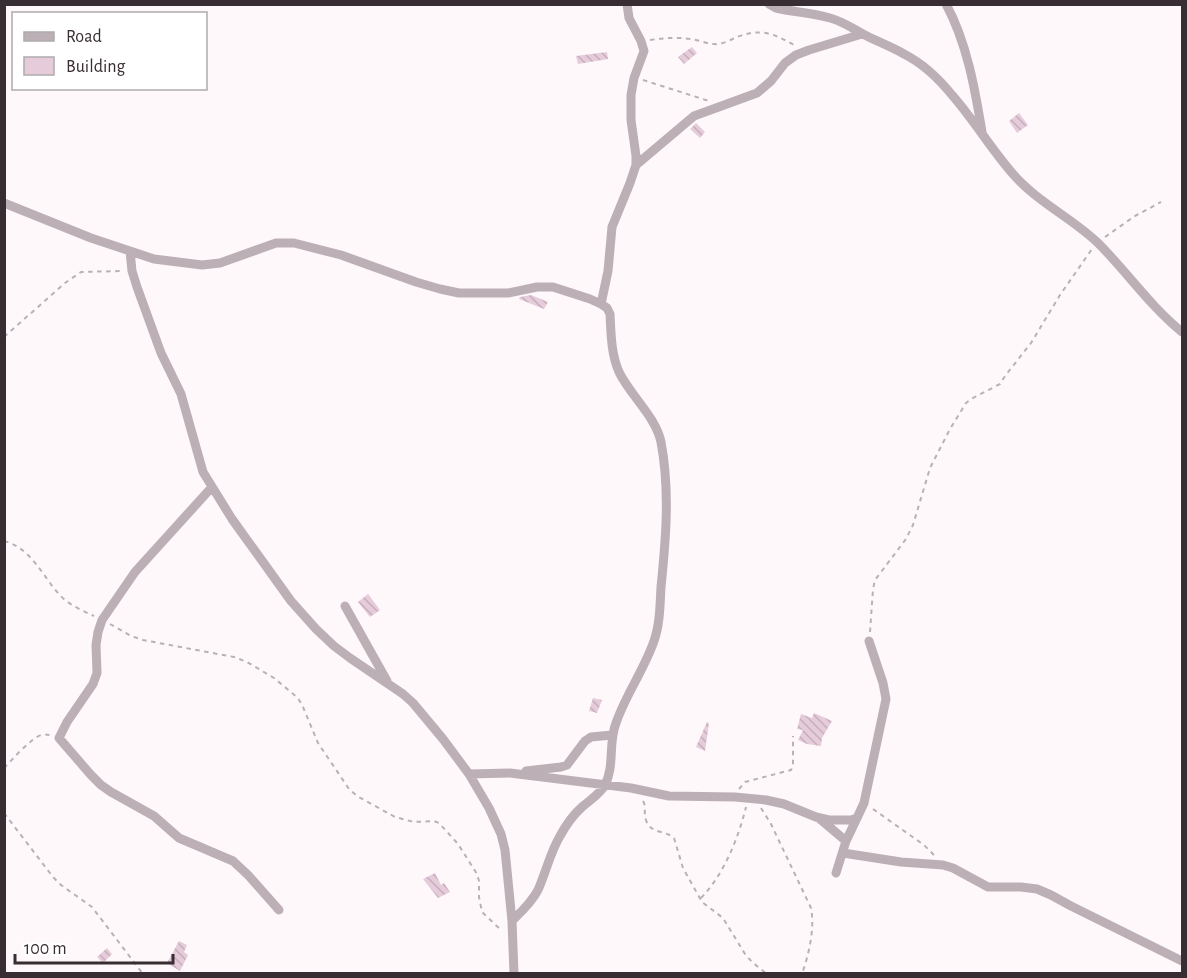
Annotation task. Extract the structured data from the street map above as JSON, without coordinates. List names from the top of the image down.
{
  "legend": ["Road", "Building"],
  "scale_bar": "100 m"
}
